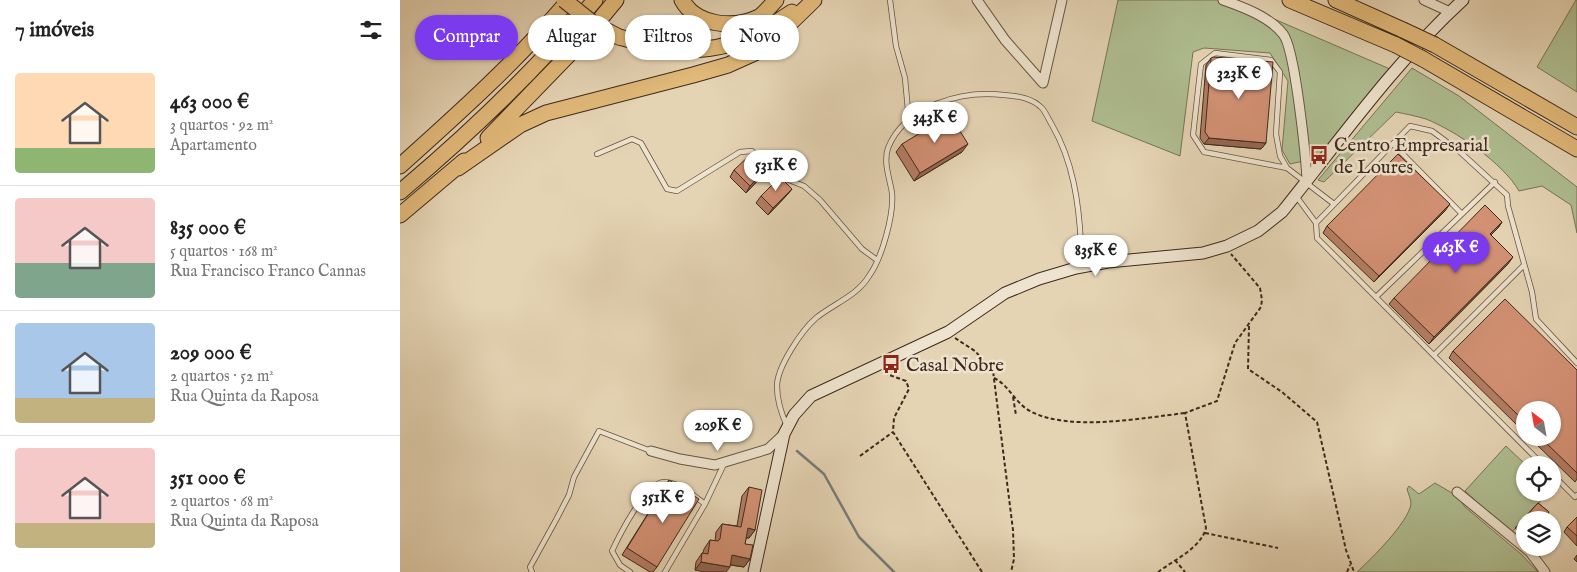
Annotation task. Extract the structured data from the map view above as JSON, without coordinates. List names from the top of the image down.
{
  "places": {
    "bus stop": ["Centro Empresarial de Loures", "Casal Nobre"]
  },
  "north": "top left",
  "page": {
    "heading": "7 imóveis",
    "chip": [
      "Comprar",
      "Alugar",
      "Filtros",
      "Novo"
    ],
    "price": [
      "323K €",
      "343K €",
      "531K €",
      "463K €",
      "835K €",
      "209K €",
      "351K €"
    ],
    "list": [
      {
        "name": "463 000 €",
        "note": "3 quartos · 92 m² · Apartamento"
      },
      {
        "name": "835 000 €",
        "note": "5 quartos · 168 m² · Rua Francisco Franco Cannas"
      },
      {
        "name": "209 000 €",
        "note": "2 quartos · 52 m² · Rua Quinta da Raposa"
      },
      {
        "name": "351 000 €",
        "note": "2 quartos · 68 m² · Rua Quinta da Raposa"
      }
    ]
  }
}
